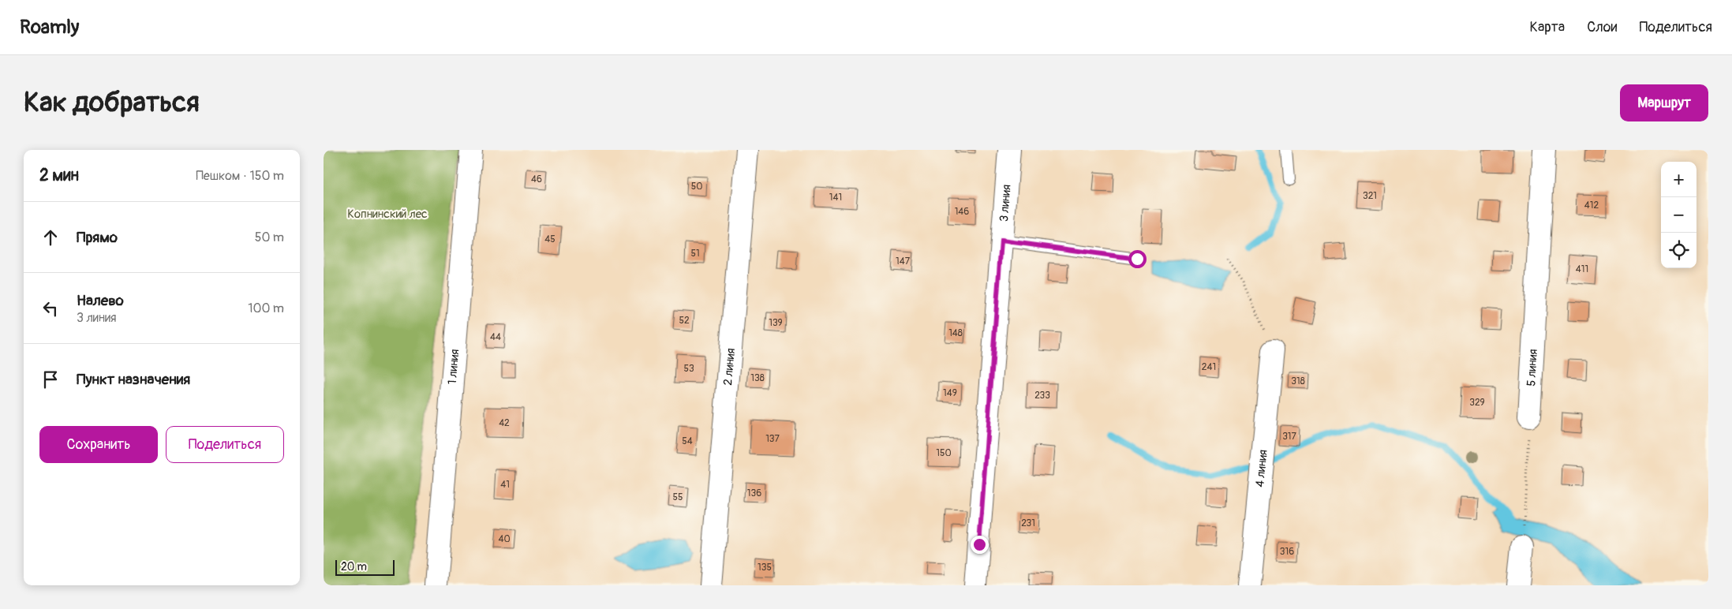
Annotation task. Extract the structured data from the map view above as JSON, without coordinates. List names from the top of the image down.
{
  "streets": {
    "street": [
      "3 линия",
      "1 линия",
      "2 линия",
      "5 линия",
      "4 линия"
    ]
  },
  "parks": ["Копнинский лес"],
  "house_numbers": [
    "46",
    "50",
    "321",
    "141",
    "412",
    "146",
    "45",
    "51",
    "147",
    "411",
    "52",
    "139",
    "148",
    "44",
    "241",
    "53",
    "138",
    "318",
    "149",
    "233",
    "329",
    "42",
    "317",
    "137",
    "54",
    "150",
    "41",
    "136",
    "55",
    "231",
    "40",
    "316",
    "135"
  ],
  "scale_bar": "20 m",
  "page": {
    "header": "Roamly",
    "nav": ["Карта", "Слои", "Поделиться"],
    "buttons": [
      "Маршрут",
      ["Сохранить", "Поделиться"]
    ],
    "title": "Как добраться",
    "heading": ["2 мин", "Пешком · 150 m"],
    "map_buttons": ["+", "−"],
    "list": [
      ["Прямо", "50 m"],
      ["Налево", "3 линия", "100 m"],
      "Пункт назначения"
    ],
    "scale": "20 m"
  }
}
